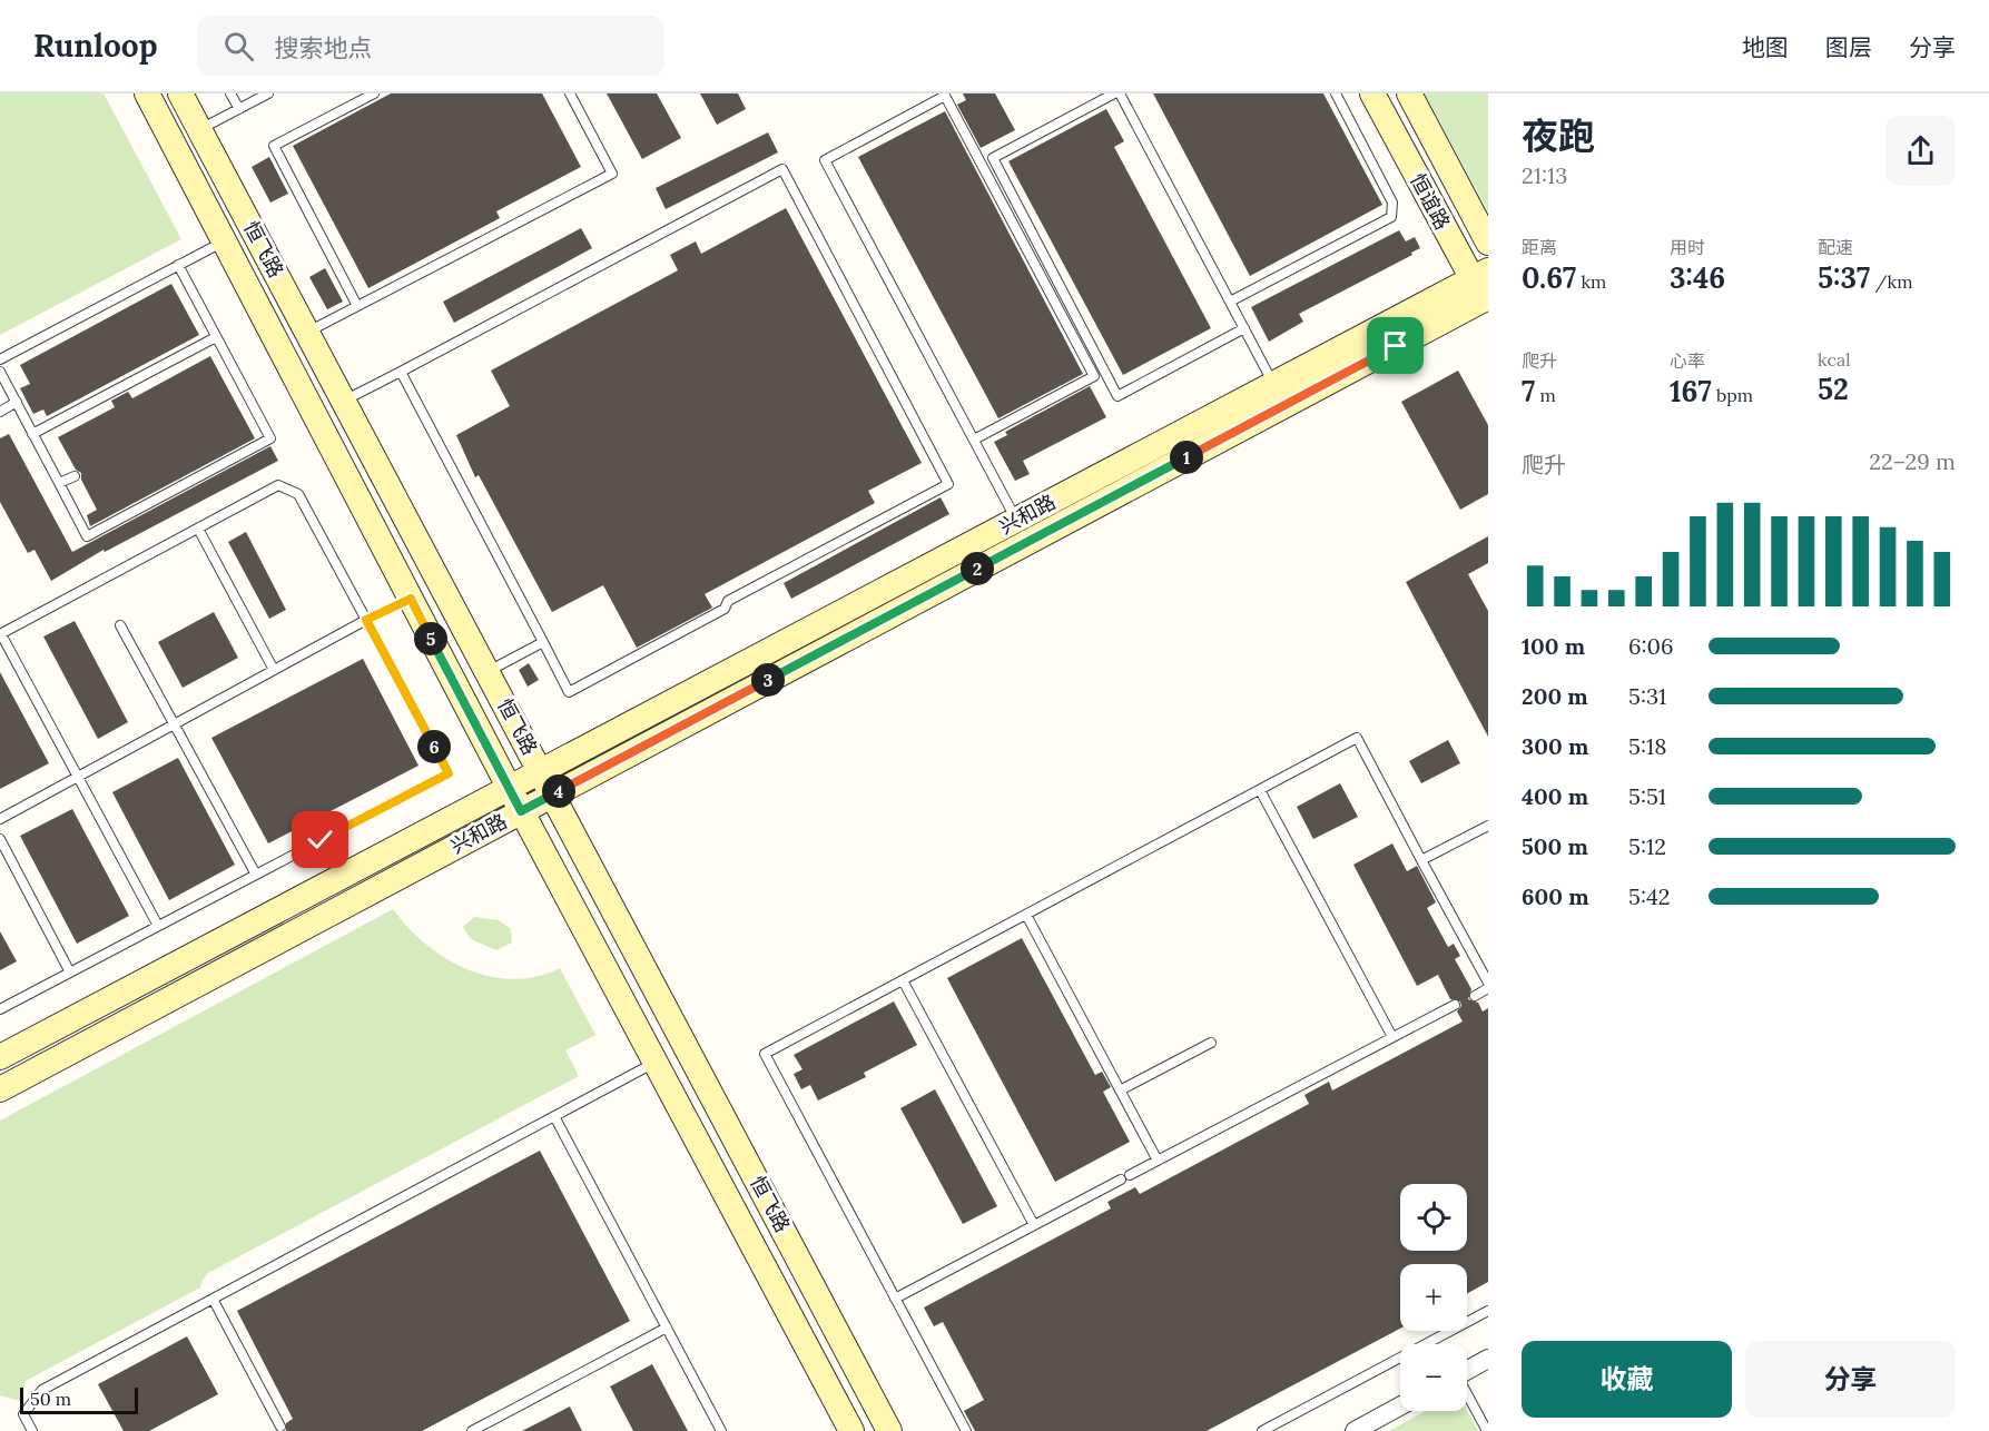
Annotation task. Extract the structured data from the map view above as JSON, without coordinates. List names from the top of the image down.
{
  "streets": {
    "main road": ["恒谊路", "恒飞路", "兴和路"]
  },
  "crossings": [
    ["恒谊路", "兴和路"],
    ["恒飞路", "兴和路"]
  ],
  "scale_bar": "50 m",
  "page": {
    "header": "Runloop",
    "search": "搜索地点",
    "nav": ["地图", "图层", "分享"],
    "heading": ["夜跑", "21:13"],
    "stats": [
      ["距离", "0.67 km"],
      ["用时", "3:46"],
      ["配速", "5:37 /km"],
      ["爬升", "7 m"],
      ["心率", "167 bpm"],
      ["kcal", "52"]
    ],
    "chart": ["爬升", "22–29 m"],
    "pins": [
      "1",
      "2",
      "5",
      "3",
      "6",
      "4"
    ],
    "list": [
      {
        "name": "100 m",
        "note": "6:06"
      },
      {
        "name": "200 m",
        "note": "5:31"
      },
      {
        "name": "300 m",
        "note": "5:18"
      },
      {
        "name": "400 m",
        "note": "5:51"
      },
      {
        "name": "500 m",
        "note": "5:12"
      },
      {
        "name": "600 m",
        "note": "5:42"
      }
    ],
    "map_buttons": ["+", "−"],
    "buttons": ["收藏", "分享"],
    "scale": "50 m"
  }
}
